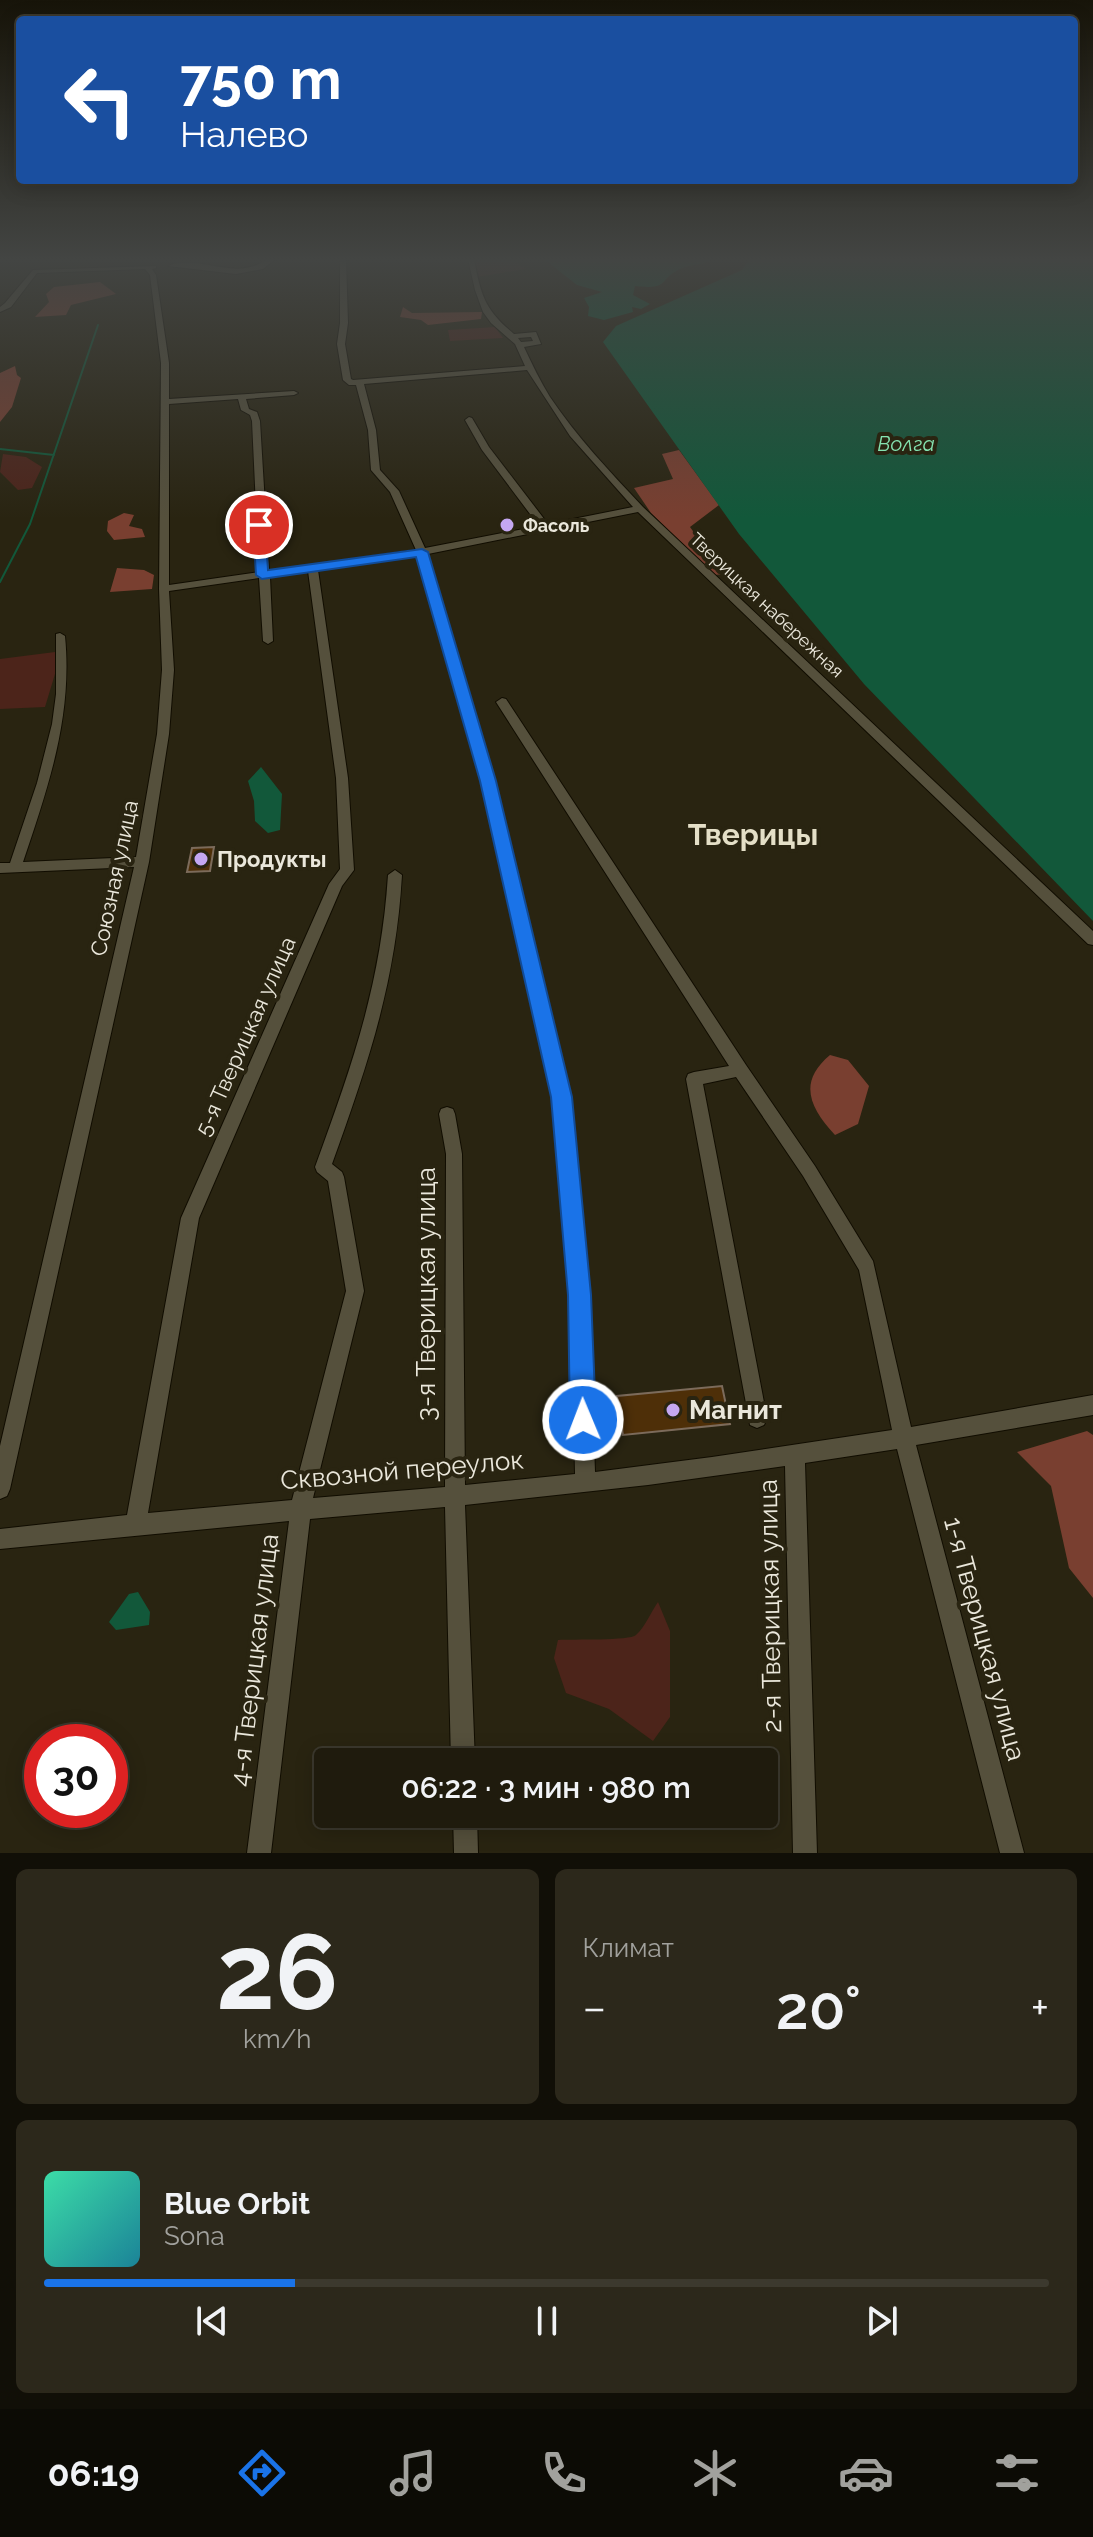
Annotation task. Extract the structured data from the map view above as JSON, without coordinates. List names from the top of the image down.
{
  "streets": {
    "street": [
      "Тверицкая набережная",
      "Союзная улица",
      "5-я Тверицкая улица",
      "3-я Тверицкая улица",
      "Сквозной переулок",
      "2-я Тверицкая улица",
      "1-я Тверицкая улица",
      "4-я Тверицкая улица"
    ]
  },
  "crossings": [
    ["5-я Тверицкая улица", "Сквозной переулок"],
    ["3-я Тверицкая улица", "Сквозной переулок"],
    ["Сквозной переулок", "2-я Тверицкая улица"],
    ["Сквозной переулок", "1-я Тверицкая улица"],
    ["Сквозной переулок", "4-я Тверицкая улица"]
  ],
  "districts": ["Тверицы"],
  "water": ["Волга"],
  "places": ["Фасоль", "Продукты", "Магнит"],
  "page": {
    "turn": ["750 m", "Налево"],
    "limit": "30",
    "trip": "06:22 · 3 мин · 980 m",
    "tile": [
      ["26", "km/h"],
      "Климат"
    ],
    "heat": ["−", "20°", "+"],
    "song": ["Blue Orbit", "Sona"],
    "tabs": "06:19"
  }
}
